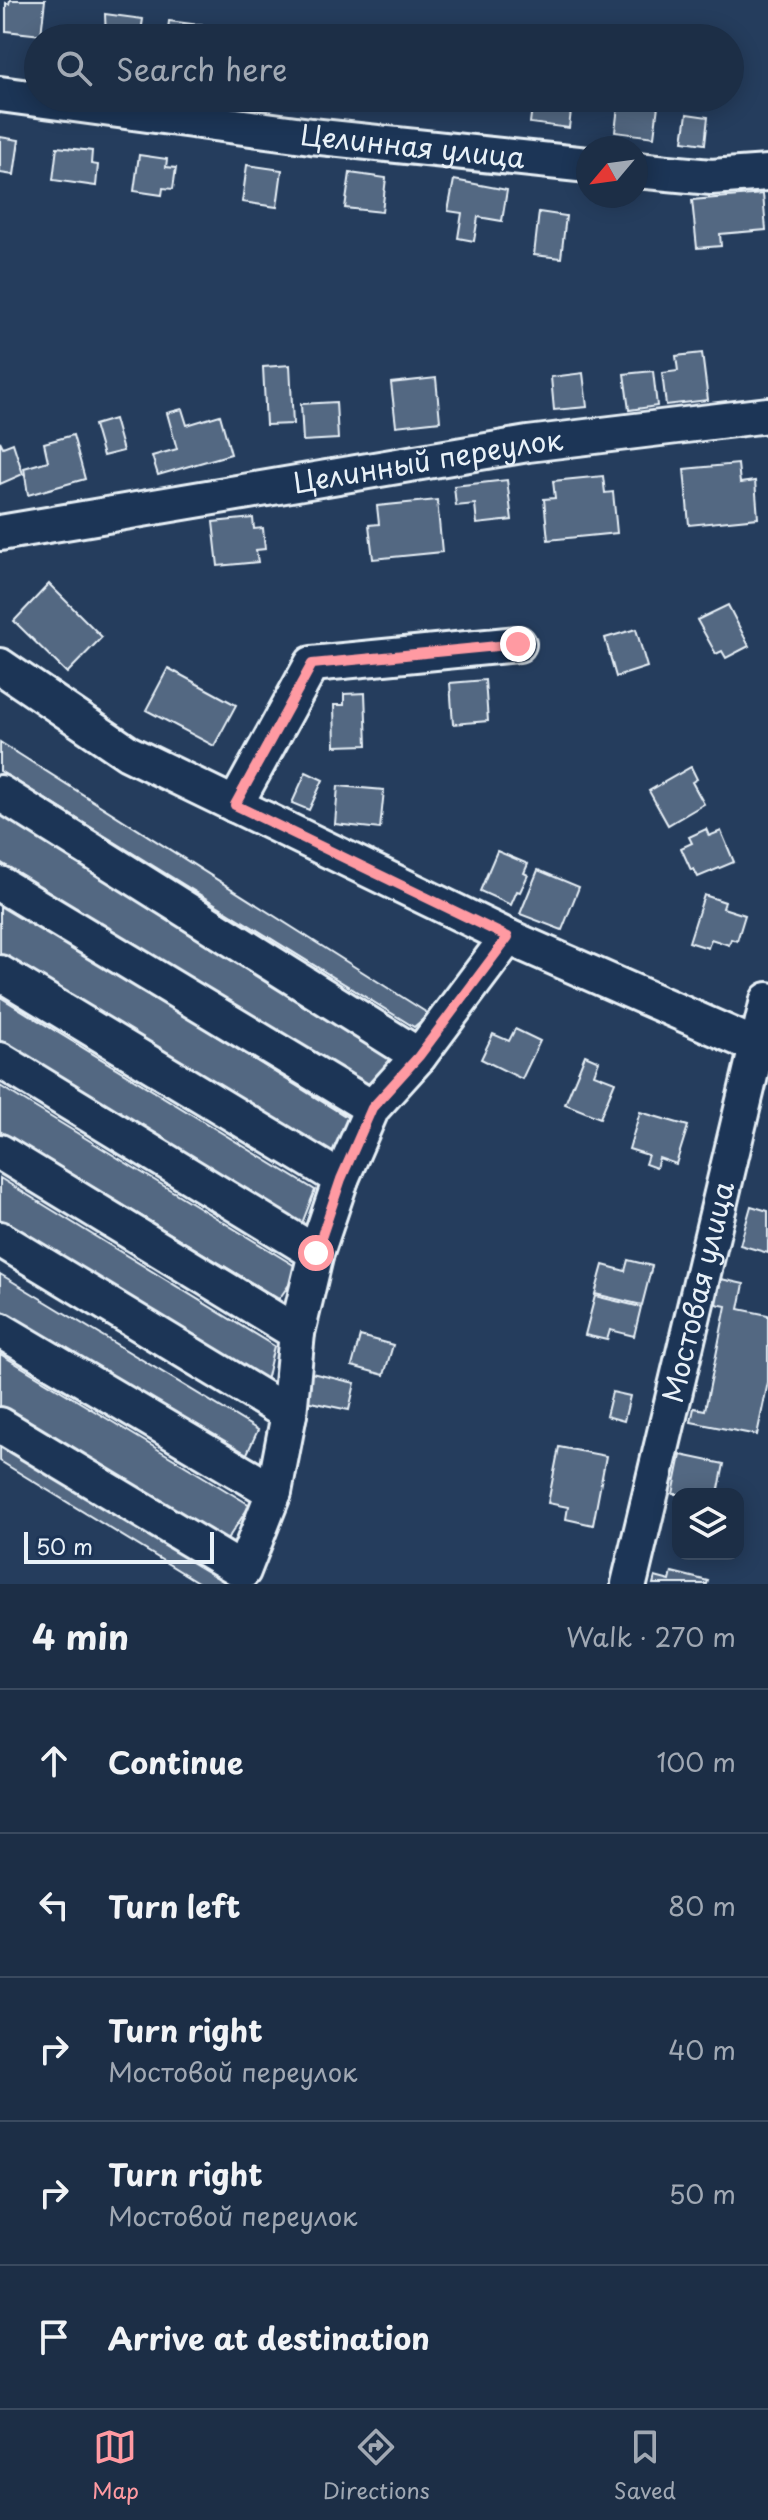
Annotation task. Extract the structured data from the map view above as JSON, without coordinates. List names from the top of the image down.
{
  "streets": {
    "street": ["Целинная улица", "Целинный переулок", "Мостовая улица"]
  },
  "scale_bar": "50 m",
  "north": "bottom left",
  "page": {
    "search": "Search here",
    "scale": "50 m",
    "heading": ["4 min", "Walk · 270 m"],
    "list": [
      ["Continue", "100 m"],
      ["Turn left", "80 m"],
      ["Turn right", "Мостовой переулок", "40 m"],
      ["Turn right", "Мостовой переулок", "50 m"],
      "Arrive at destination"
    ],
    "nav": ["Map", "Directions", "Saved"]
  }
}
